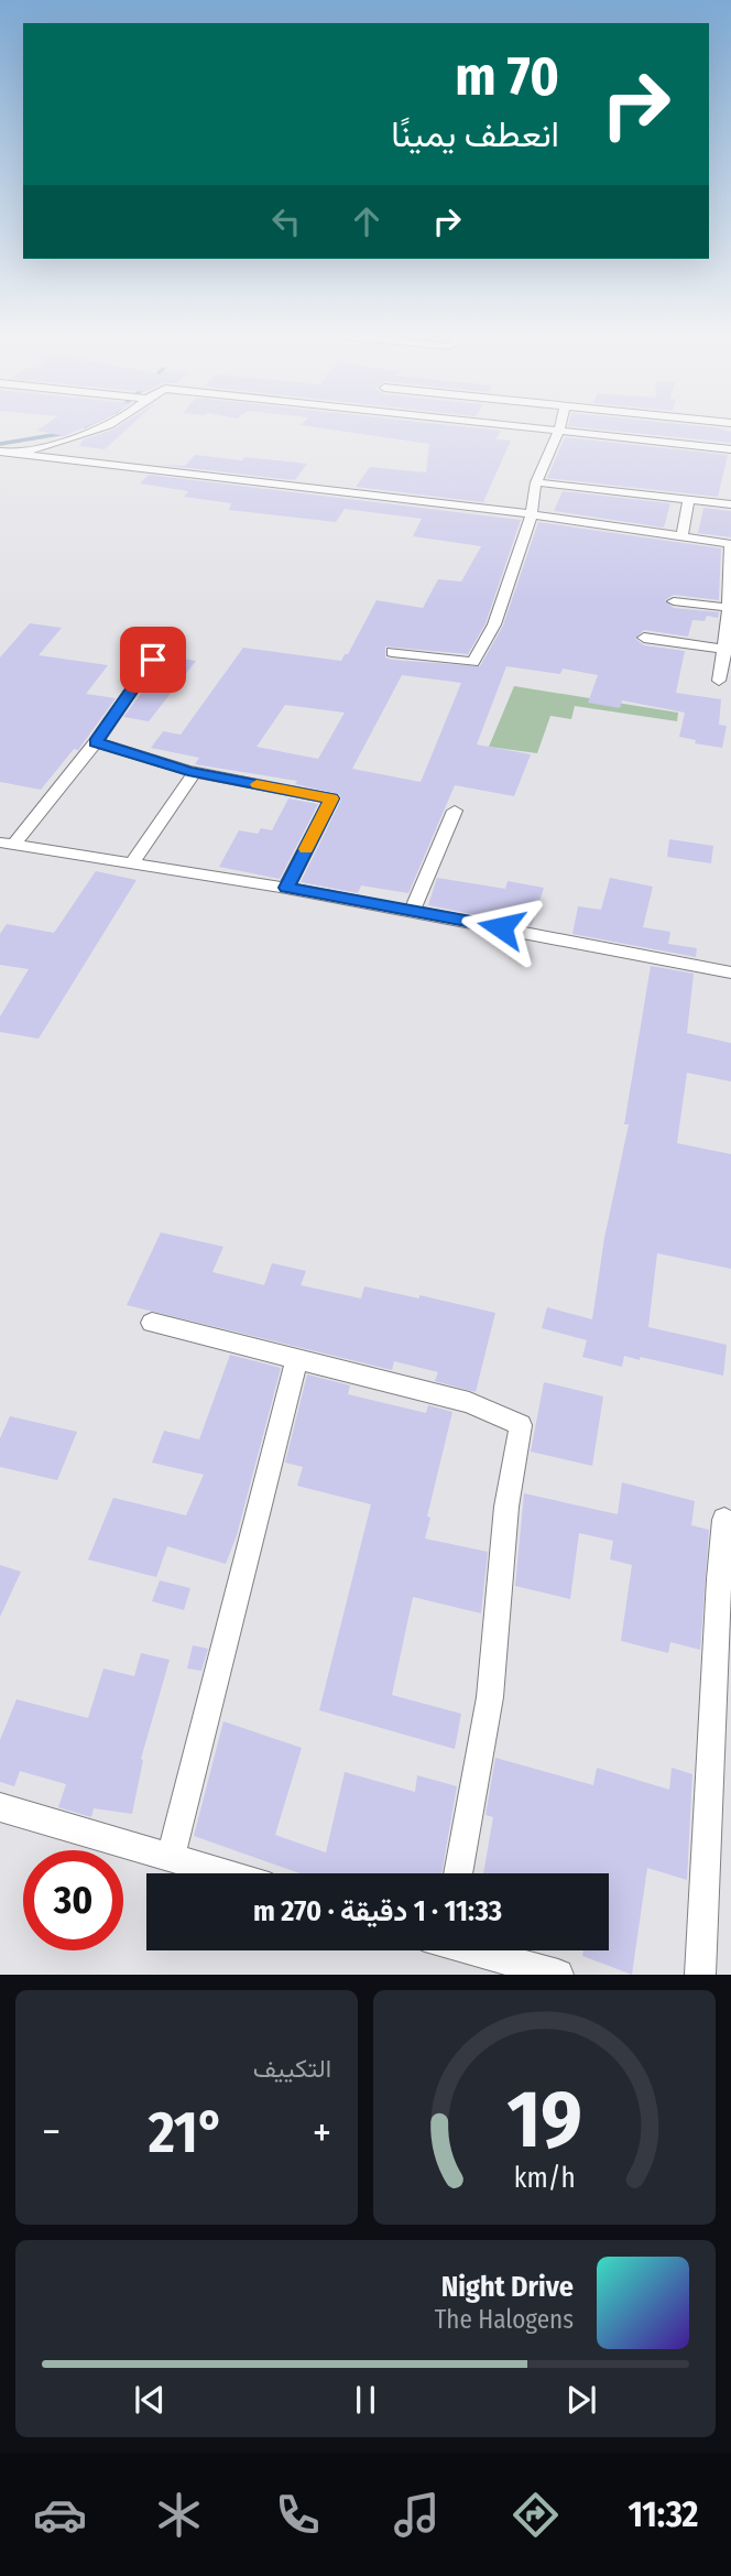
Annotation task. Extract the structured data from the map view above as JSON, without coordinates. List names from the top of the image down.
{
  "page": {
    "turn": ["70 m", "انعطف يمينًا"],
    "limit": "30",
    "trip": "11:33 · 1 دقيقة · 270 m",
    "tile": "التكييف",
    "heat": ["−", "21°", "+"],
    "song": ["Night Drive", "The Halogens"],
    "tabs": "11:32",
    "gauge": ["19", "km/h"]
  }
}
